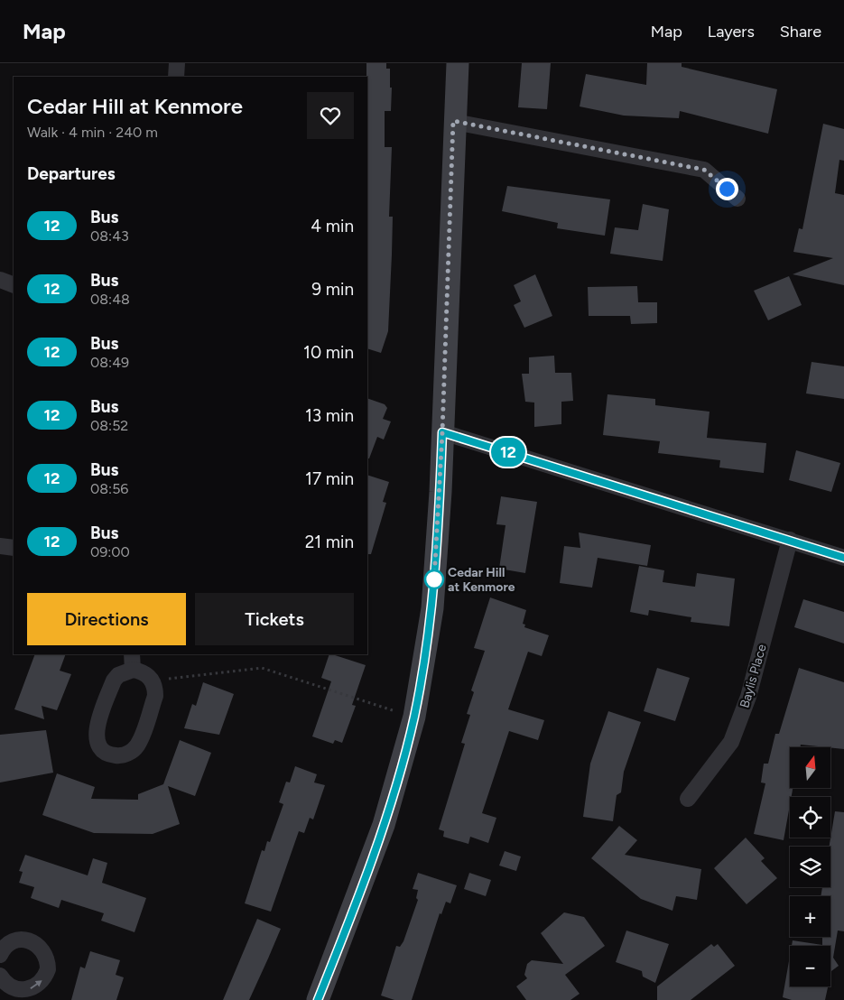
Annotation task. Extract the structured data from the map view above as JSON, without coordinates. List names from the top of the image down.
{
  "streets": {
    "street": ["Baylis Place"]
  },
  "places": ["Cedar Hill at Kenmore"],
  "lines": ["bus line 12"],
  "north": "top",
  "page": {
    "header": "Map",
    "nav": ["Map", "Layers", "Share"],
    "on_map": "12",
    "heading": [
      ["Cedar Hill at Kenmore", "Walk · 4 min · 240 m"],
      "Departures"
    ],
    "list": [
      {
        "mark": "12",
        "name": "Bus",
        "note": "08:43",
        "value": "4 min"
      },
      {
        "mark": "12",
        "name": "Bus",
        "note": "08:48",
        "value": "9 min"
      },
      {
        "mark": "12",
        "name": "Bus",
        "note": "08:49",
        "value": "10 min"
      },
      {
        "mark": "12",
        "name": "Bus",
        "note": "08:52",
        "value": "13 min"
      },
      {
        "mark": "12",
        "name": "Bus",
        "note": "08:56",
        "value": "17 min"
      },
      {
        "mark": "12",
        "name": "Bus",
        "note": "09:00",
        "value": "21 min"
      }
    ],
    "buttons": ["Directions", "Tickets"],
    "map_buttons": ["+", "−"]
  }
}
